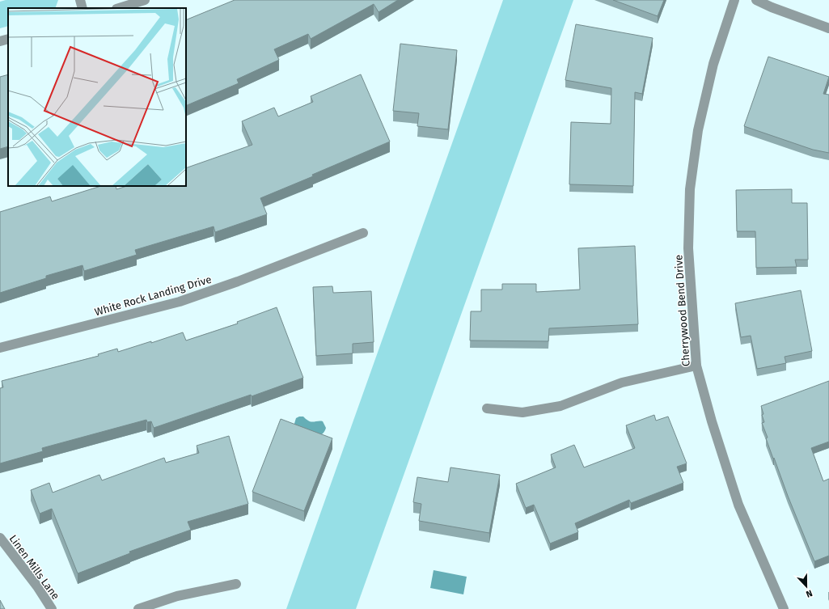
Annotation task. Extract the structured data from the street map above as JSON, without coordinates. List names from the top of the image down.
{
  "streets": {
    "street": ["White Rock Landing Drive", "Cherrywood Bend Drive", "Linen Mills Lane"]
  },
  "north": "bottom"
}
